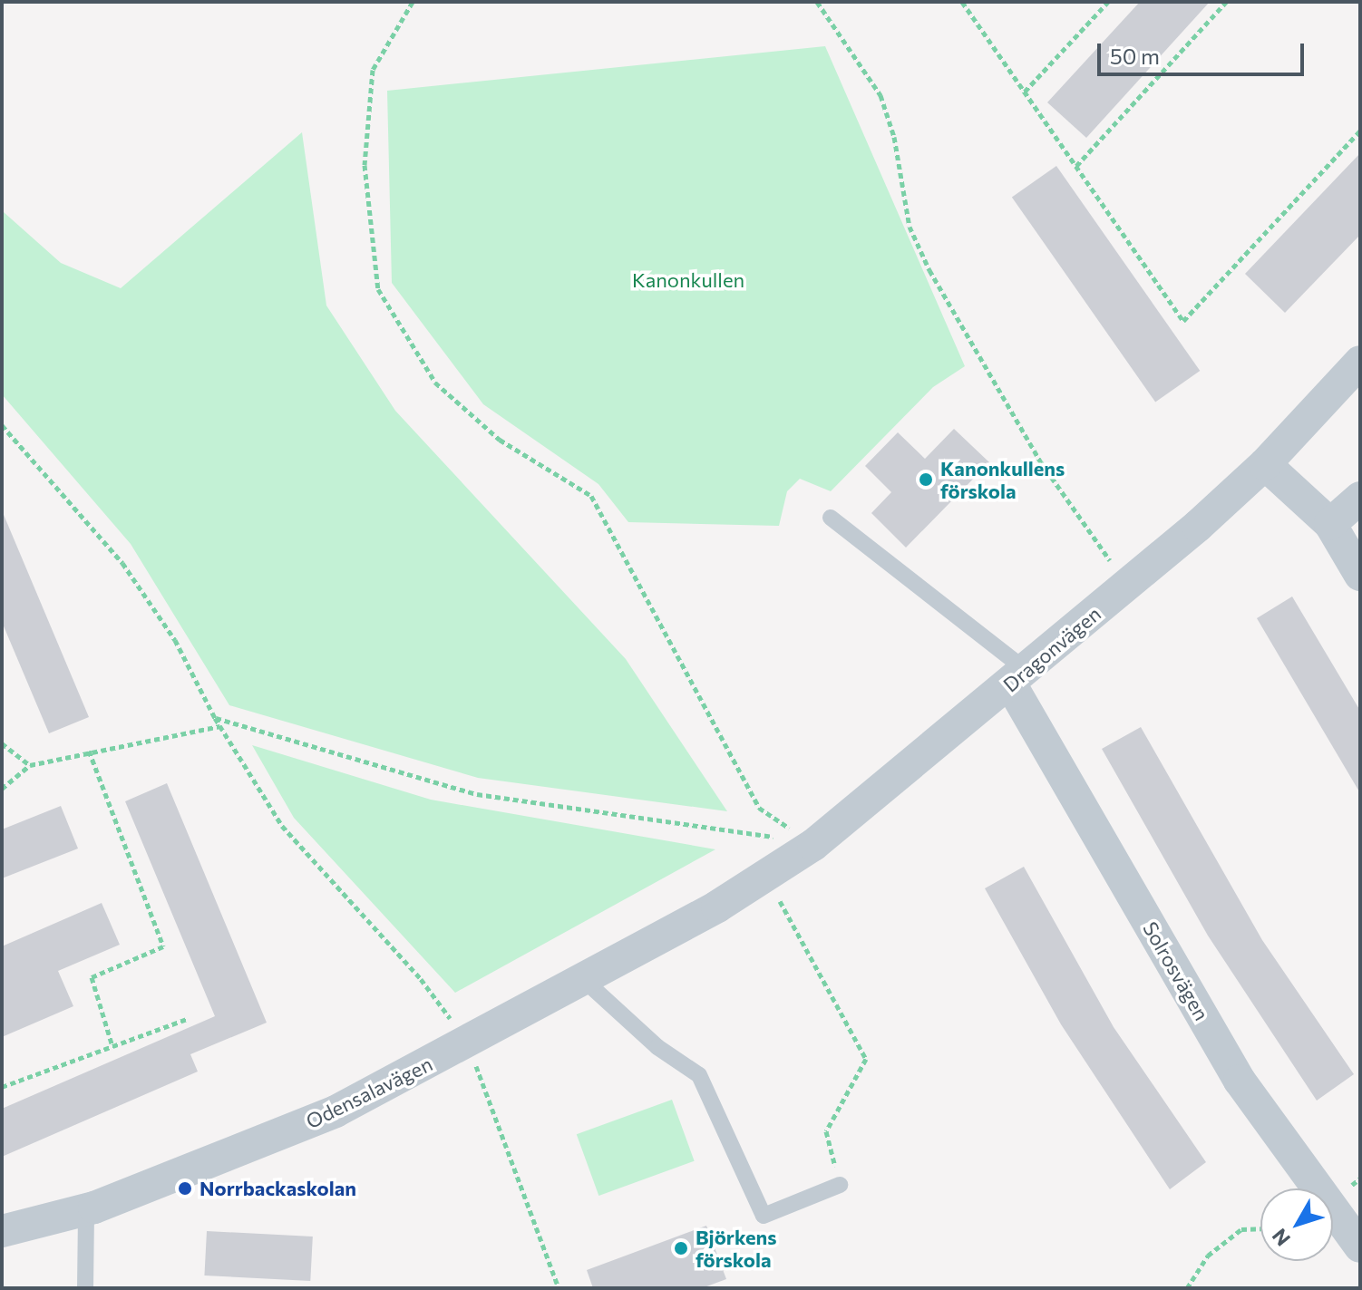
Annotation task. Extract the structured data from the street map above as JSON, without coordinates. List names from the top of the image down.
{
  "streets": {
    "street": ["Dragonvägen", "Solrosvägen", "Odensalavägen"]
  },
  "crossings": [
    ["Dragonvägen", "Solrosvägen"],
    ["Dragonvägen", "Odensalavägen"]
  ],
  "parks": ["Kanonkullen"],
  "places": ["Kanonkullens förskola", "Norrbackaskolan", "Björkens förskola"],
  "scale_bar": "50 m",
  "north": "bottom left"
}
